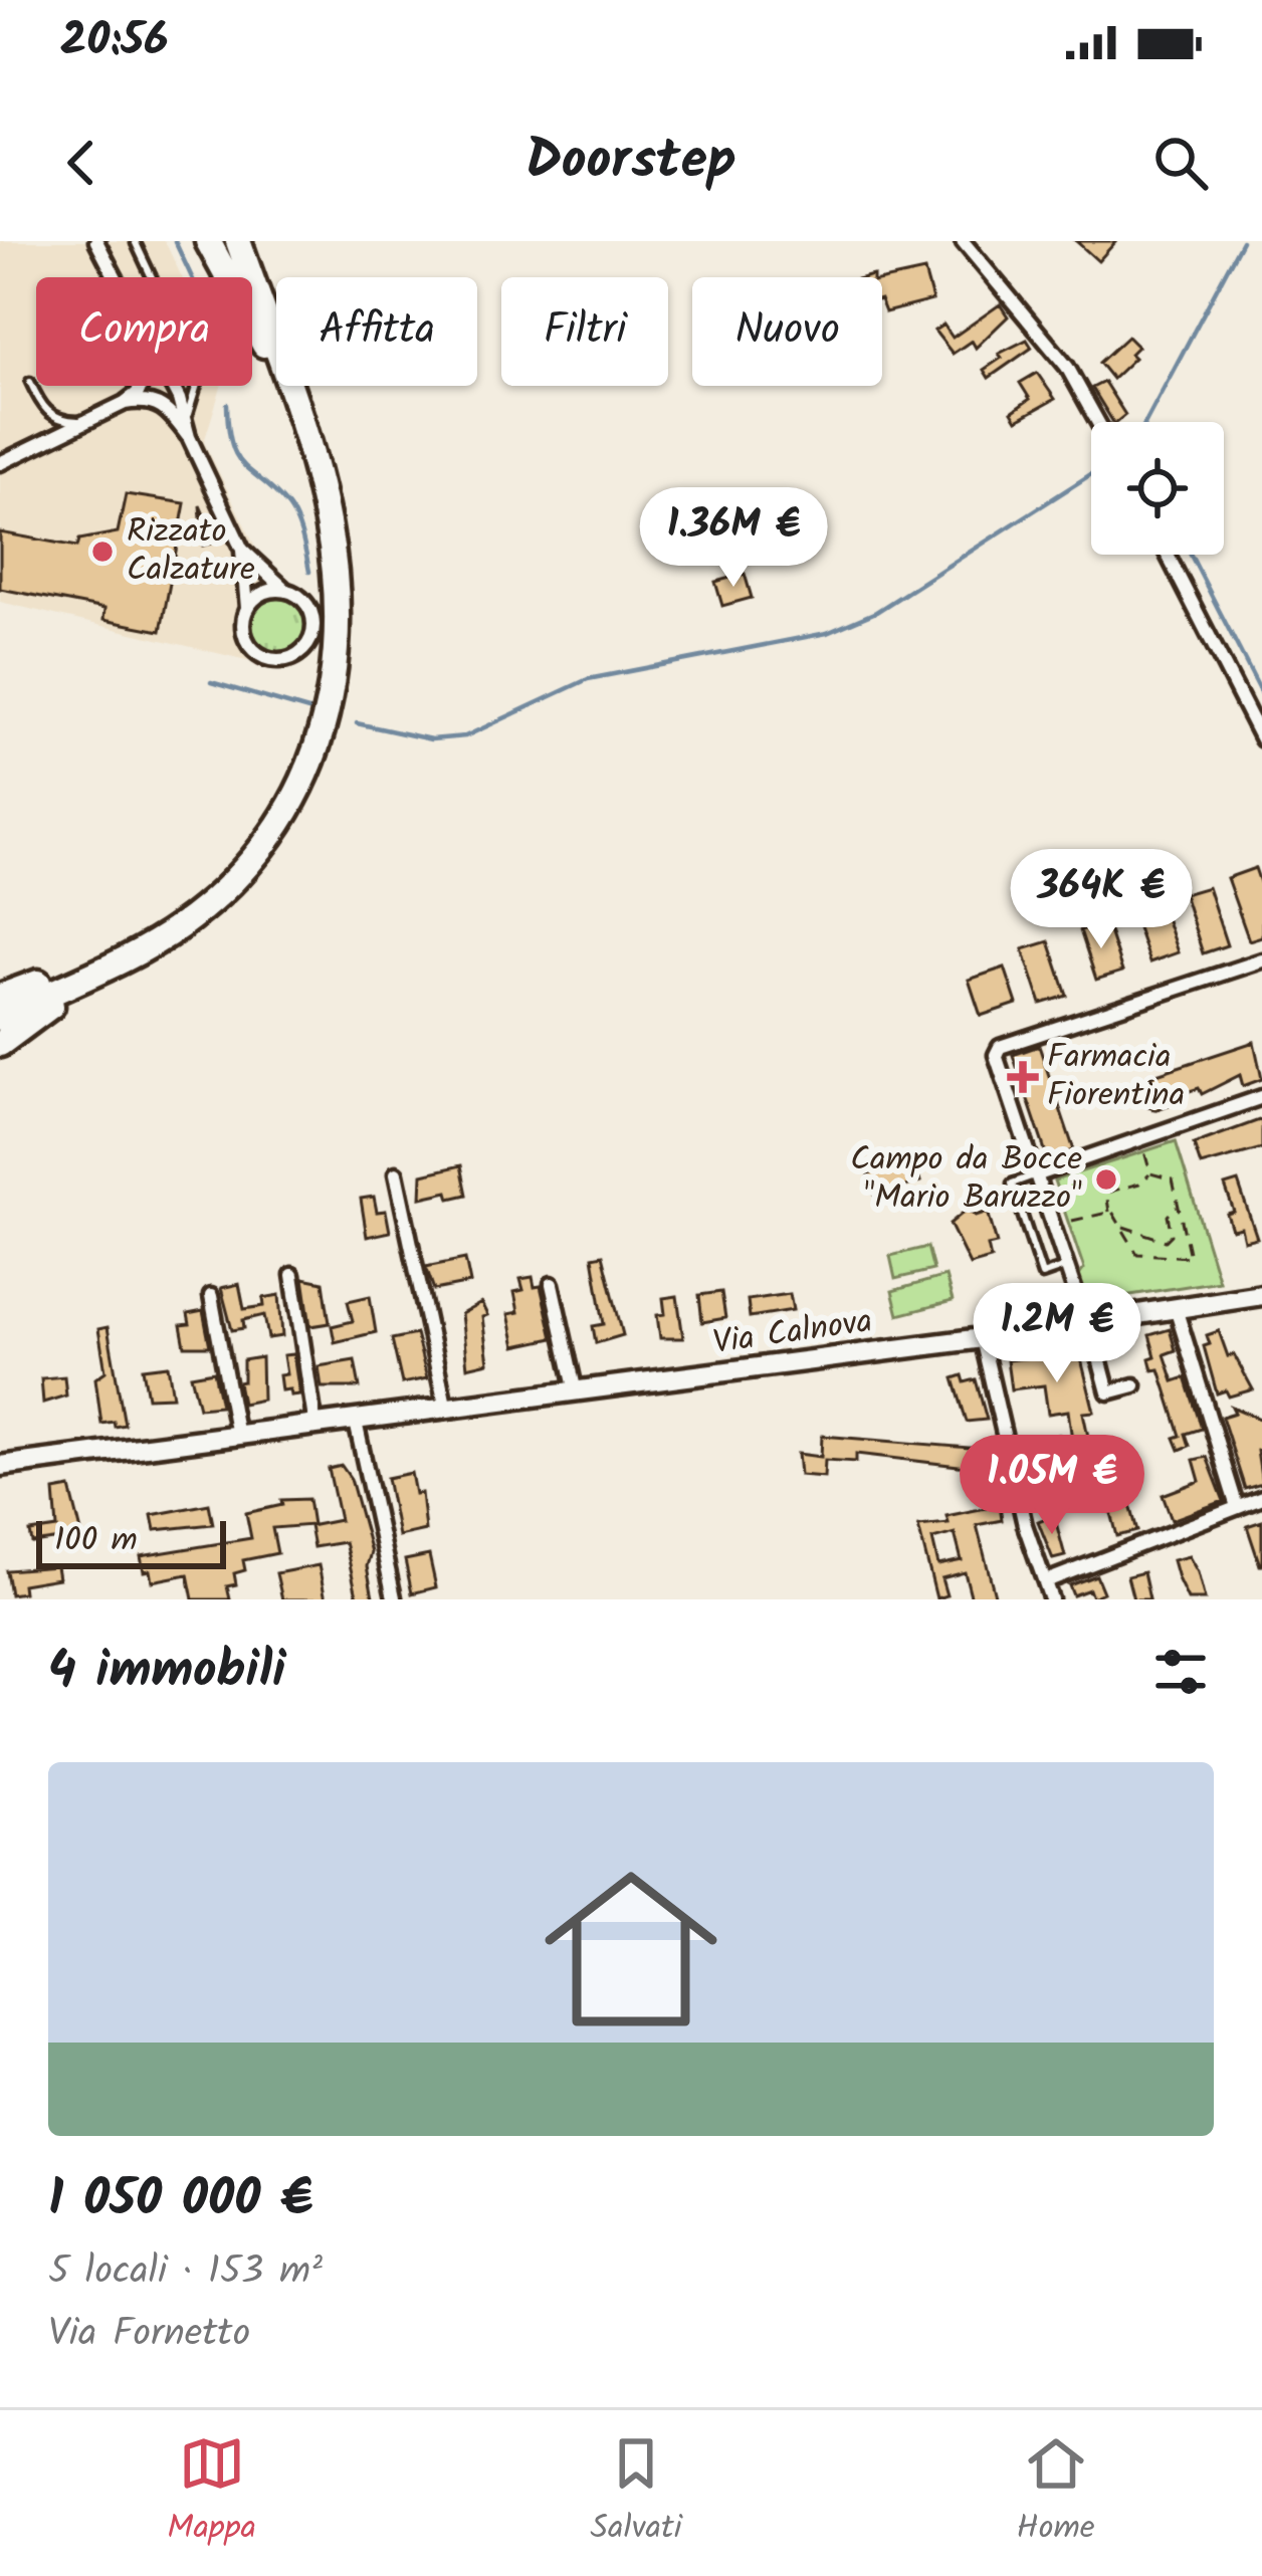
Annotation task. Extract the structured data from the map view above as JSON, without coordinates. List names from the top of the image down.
{
  "streets": {
    "main road": ["Via Calnova"]
  },
  "places": {
    "other": ["Rizzato Calzature", "Campo da Bocce \"Mario Baruzzo\""],
    "health": ["Farmacia Fiorentina"]
  },
  "scale_bar": "100 m",
  "page": {
    "status": "20:56",
    "header": "Doorstep",
    "chip": [
      "Compra",
      "Affitta",
      "Filtri",
      "Nuovo"
    ],
    "price": [
      "1.36M €",
      "364K €",
      "1.2M €",
      "1.05M €"
    ],
    "scale": "100 m",
    "heading": "4 immobili",
    "list": [
      {
        "name": "1 050 000 €",
        "note": "5 locali · 153 m² · Via Fornetto"
      }
    ],
    "tabs": ["Mappa", "Salvati", "Home"]
  }
}
